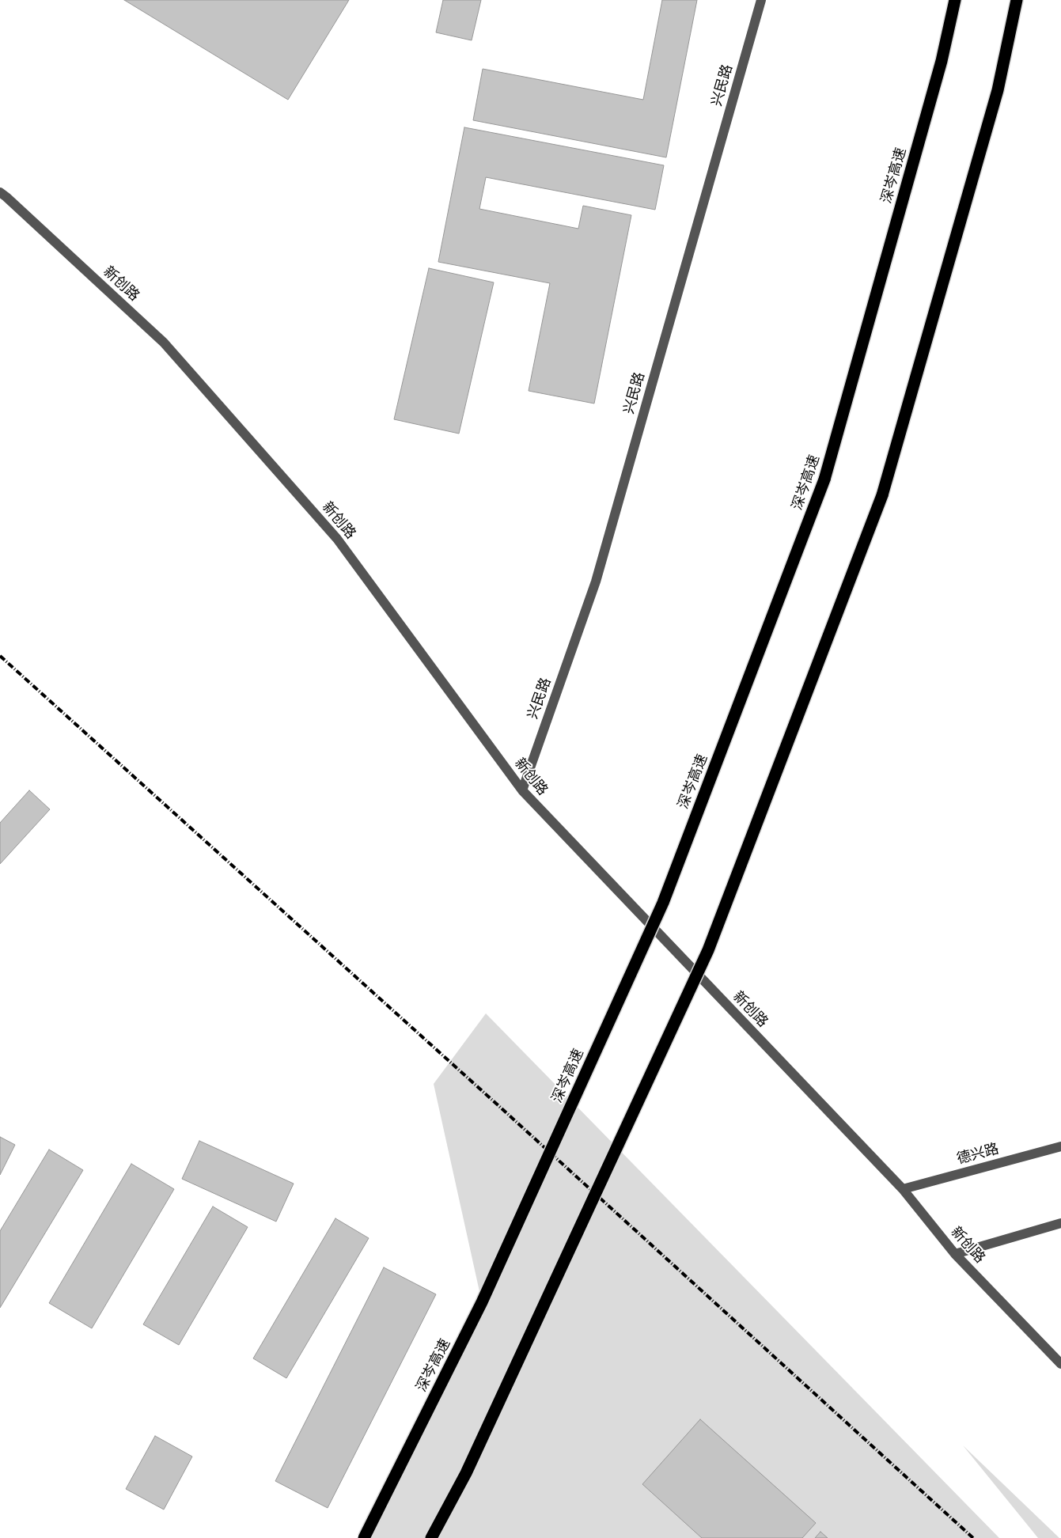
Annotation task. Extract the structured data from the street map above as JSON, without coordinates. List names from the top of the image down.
{
  "streets": {
    "highway": ["深岑高速"],
    "street": ["兴民路", "新创路", "德兴路"]
  },
  "crossings": [
    ["兴民路", "新创路"],
    ["新创路", "德兴路"]
  ]
}
